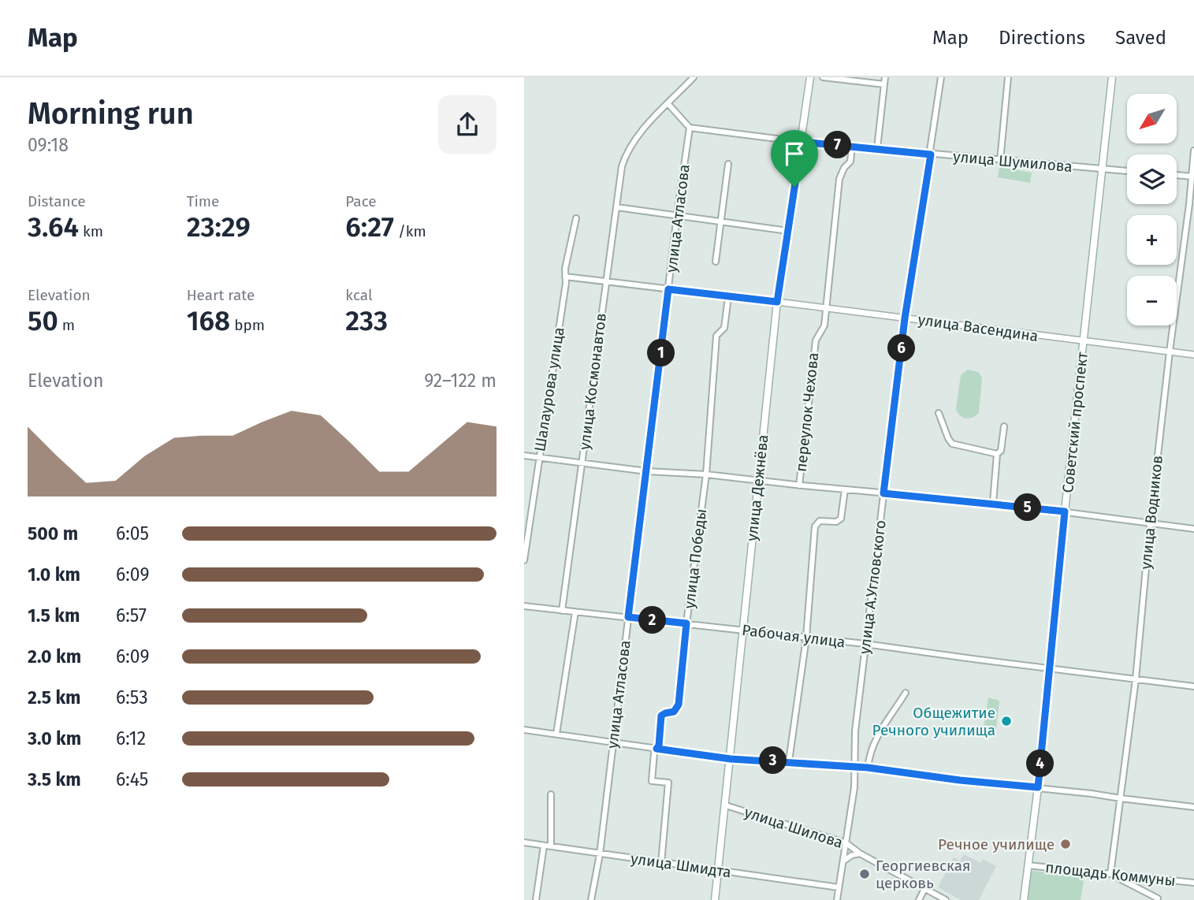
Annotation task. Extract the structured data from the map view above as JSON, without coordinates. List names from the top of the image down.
{
  "streets": {
    "main road": ["Советский проспект", "улица Дежнёва"],
    "street": [
      "улица Шумилова",
      "улица Атласова",
      "улица Васендина",
      "улица Космонавтов",
      "Шалаурова улица",
      "переулок Чехова",
      "улица Водников",
      "улица Победы",
      "улица А.Угловского",
      "Рабочая улица",
      "улица Шилова",
      "улица Шмидта",
      "площадь Коммуны"
    ]
  },
  "crossings": [
    ["улица Шумилова", "улица Атласова"],
    ["улица Шумилова", "переулок Чехова"],
    ["улица Шумилова", "Советский проспект"],
    ["улица Шумилова", "улица Дежнёва"],
    ["улица Шумилова", "улица А.Угловского"],
    ["улица Атласова", "улица Васендина"],
    ["улица Атласова", "Рабочая улица"],
    ["улица Атласова", "улица Шмидта"],
    ["улица Васендина", "улица Космонавтов"],
    ["улица Васендина", "Шалаурова улица"],
    ["улица Васендина", "переулок Чехова"],
    ["улица Васендина", "Советский проспект"],
    ["улица Васендина", "улица Дежнёва"],
    ["улица Васендина", "улица Водников"],
    ["улица Васендина", "улица Победы"],
    ["улица Васендина", "улица А.Угловского"],
    ["улица Космонавтов", "Рабочая улица"],
    ["Советский проспект", "Рабочая улица"],
    ["Советский проспект", "площадь Коммуны"],
    ["улица Дежнёва", "Рабочая улица"],
    ["улица Дежнёва", "улица Шилова"],
    ["улица Дежнёва", "улица Шмидта"],
    ["улица Водников", "Рабочая улица"],
    ["улица Водников", "площадь Коммуны"],
    ["улица Победы", "Рабочая улица"],
    ["улица Победы", "улица Шмидта"],
    ["улица А.Угловского", "Рабочая улица"],
    ["улица А.Угловского", "улица Шилова"],
    ["улица А.Угловского", "улица Шмидта"]
  ],
  "places": ["Общежитие Речного училища", "Речное училище", "Георгиевская церковь"],
  "north": "bottom left",
  "page": {
    "header": "Map",
    "nav": ["Map", "Directions", "Saved"],
    "heading": ["Morning run", "09:18"],
    "map_buttons": ["+", "−"],
    "pins": [
      "7",
      "6",
      "1",
      "5",
      "2",
      "3",
      "4"
    ],
    "stats": [
      ["Distance", "3.64 km"],
      ["Time", "23:29"],
      ["Pace", "6:27 /km"],
      ["Elevation", "50 m"],
      ["Heart rate", "168 bpm"],
      ["kcal", "233"]
    ],
    "chart": ["Elevation", "92–122 m"],
    "list": [
      {
        "name": "500 m",
        "note": "6:05"
      },
      {
        "name": "1.0 km",
        "note": "6:09"
      },
      {
        "name": "1.5 km",
        "note": "6:57"
      },
      {
        "name": "2.0 km",
        "note": "6:09"
      },
      {
        "name": "2.5 km",
        "note": "6:53"
      },
      {
        "name": "3.0 km",
        "note": "6:12"
      },
      {
        "name": "3.5 km",
        "note": "6:45"
      }
    ]
  }
}
